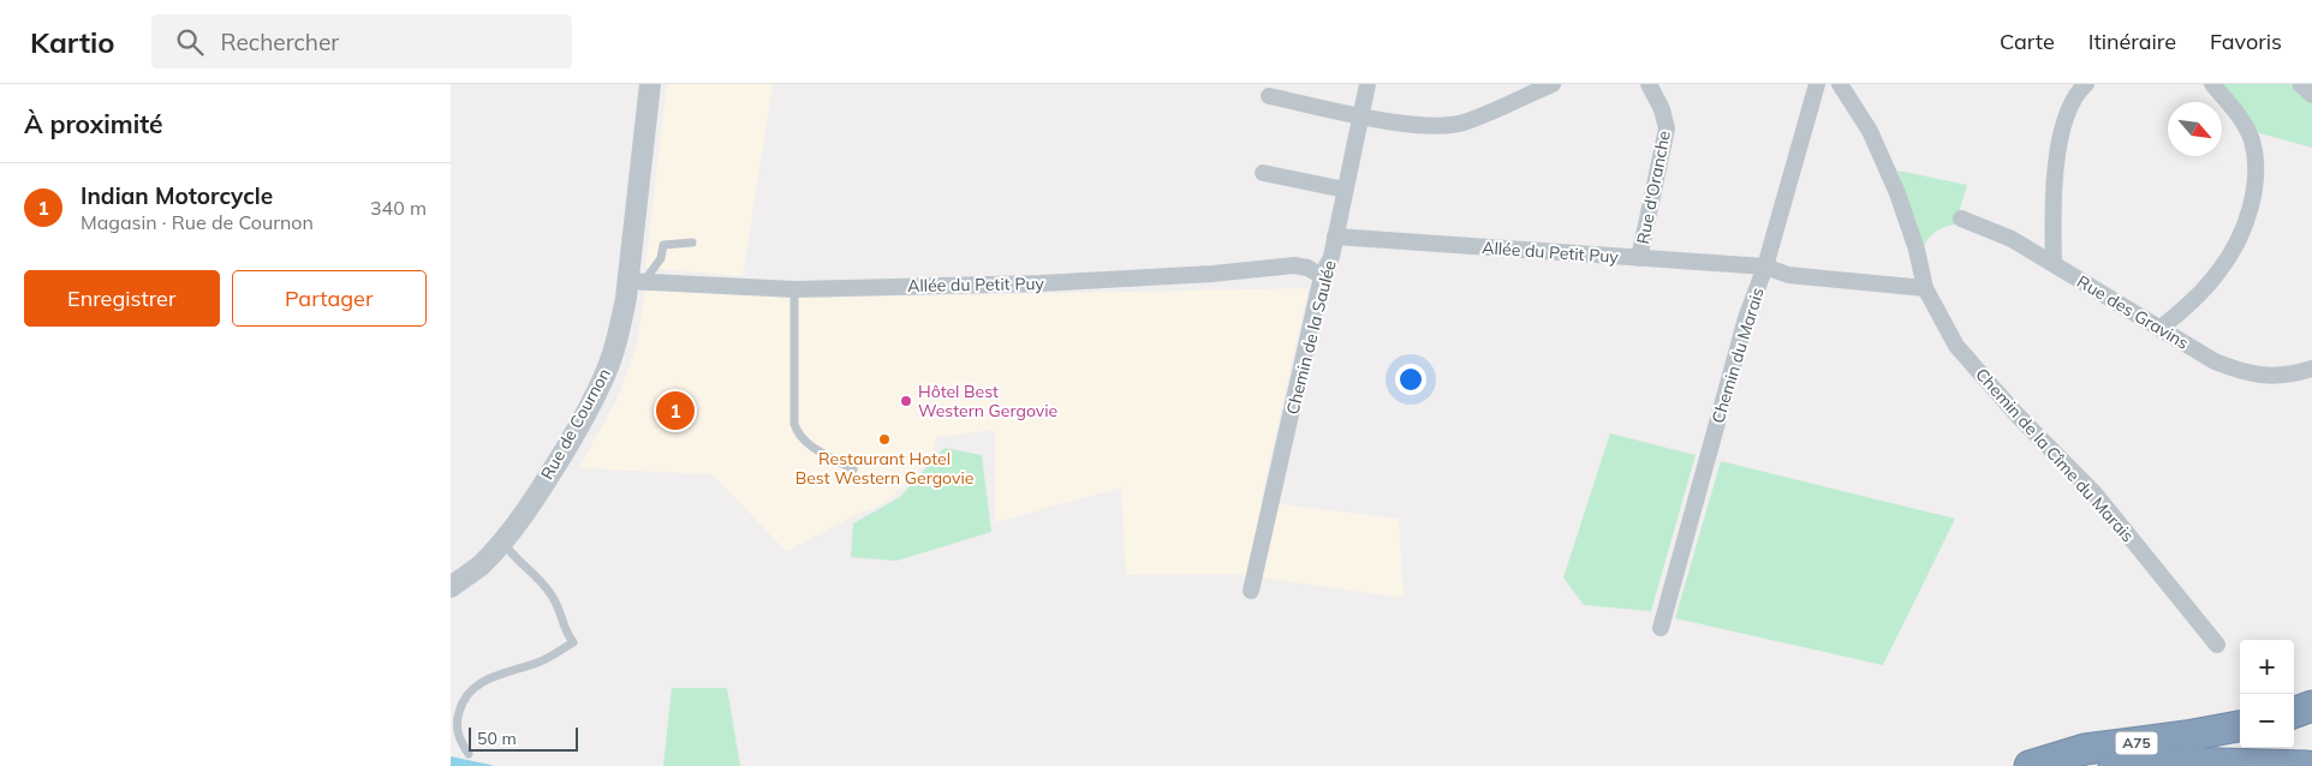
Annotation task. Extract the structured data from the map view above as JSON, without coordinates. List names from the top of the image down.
{
  "streets": {
    "highway": ["A75"],
    "street": [
      "Rue d'Oranche",
      "Allée du Petit Puy",
      "Rue des Gravins",
      "Chemin de la Saulée",
      "Chemin du Marais",
      "Rue de Cournon",
      "Chemin de la Cîme du Marais"
    ]
  },
  "crossings": [
    ["Rue d'Oranche", "Allée du Petit Puy"],
    ["Allée du Petit Puy", "Chemin de la Saulée"],
    ["Allée du Petit Puy", "Chemin du Marais"],
    ["Allée du Petit Puy", "Rue de Cournon"]
  ],
  "places": ["Hôtel Best Western Gergovie", "Restaurant Hotel Best Western Gergovie"],
  "scale_bar": "50 m",
  "north": "bottom right",
  "page": {
    "header": "Kartio",
    "search": "Rechercher",
    "nav": ["Carte", "Itinéraire", "Favoris"],
    "heading": "À proximité",
    "list": [
      {
        "mark": "1",
        "name": "Indian Motorcycle",
        "note": "Magasin · Rue de Cournon",
        "value": "340 m"
      }
    ],
    "buttons": ["Enregistrer", "Partager"],
    "pins": "1",
    "map_buttons": ["+", "−"],
    "scale": "50 m"
  }
}
